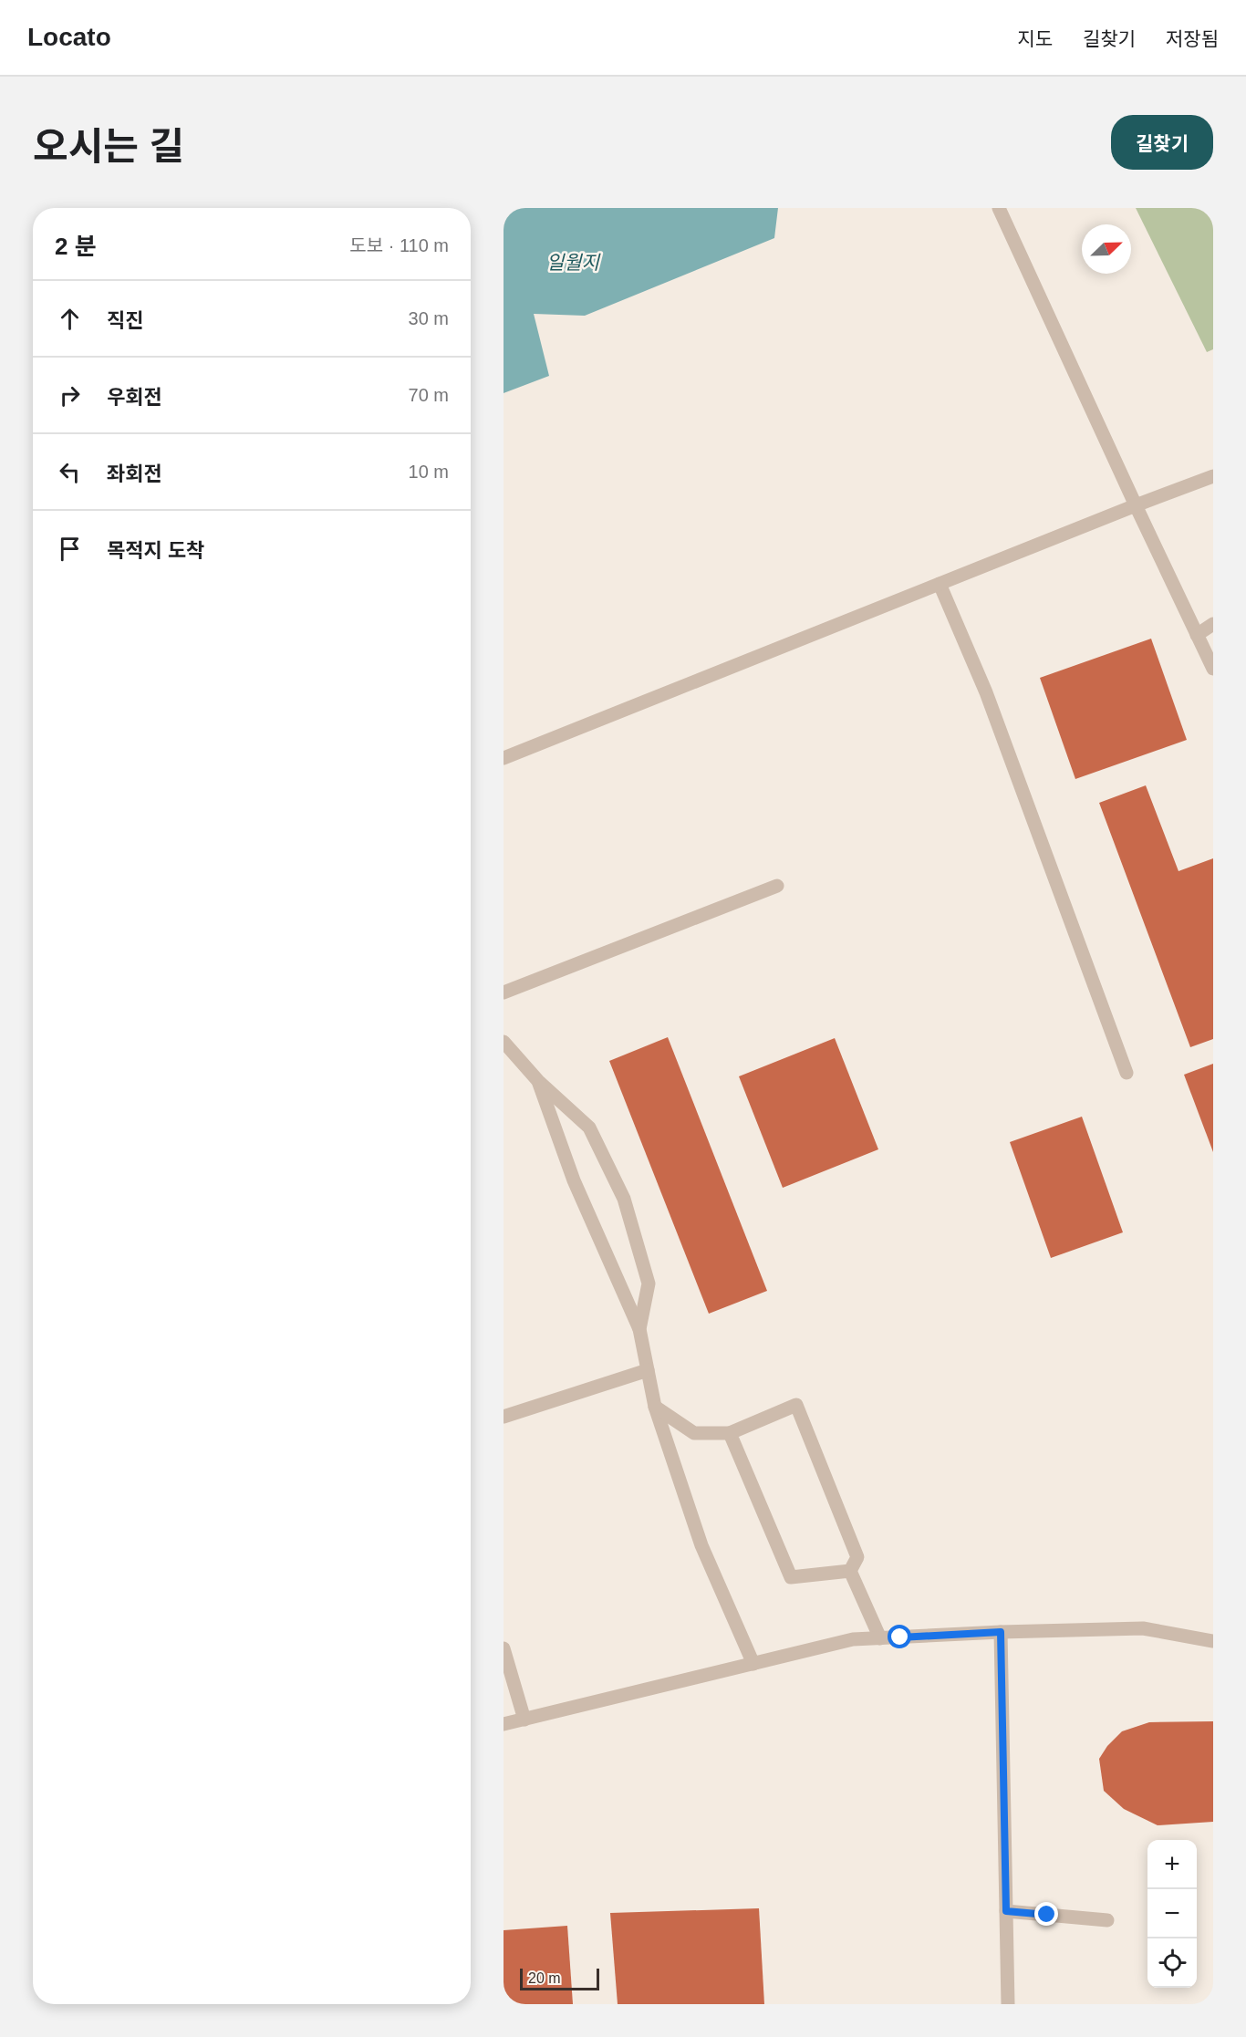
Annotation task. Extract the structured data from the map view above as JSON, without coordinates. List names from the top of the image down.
{
  "water": ["일월지"],
  "scale_bar": "20 m",
  "north": "top right",
  "page": {
    "header": "Locato",
    "nav": ["지도", "길찾기", "저장됨"],
    "title": "오시는 길",
    "buttons": "길찾기",
    "heading": ["2 분", "도보 · 110 m"],
    "list": [
      ["직진", "30 m"],
      ["우회전", "70 m"],
      ["좌회전", "10 m"],
      "목적지 도착"
    ],
    "map_buttons": ["+", "−"],
    "scale": "20 m"
  }
}
